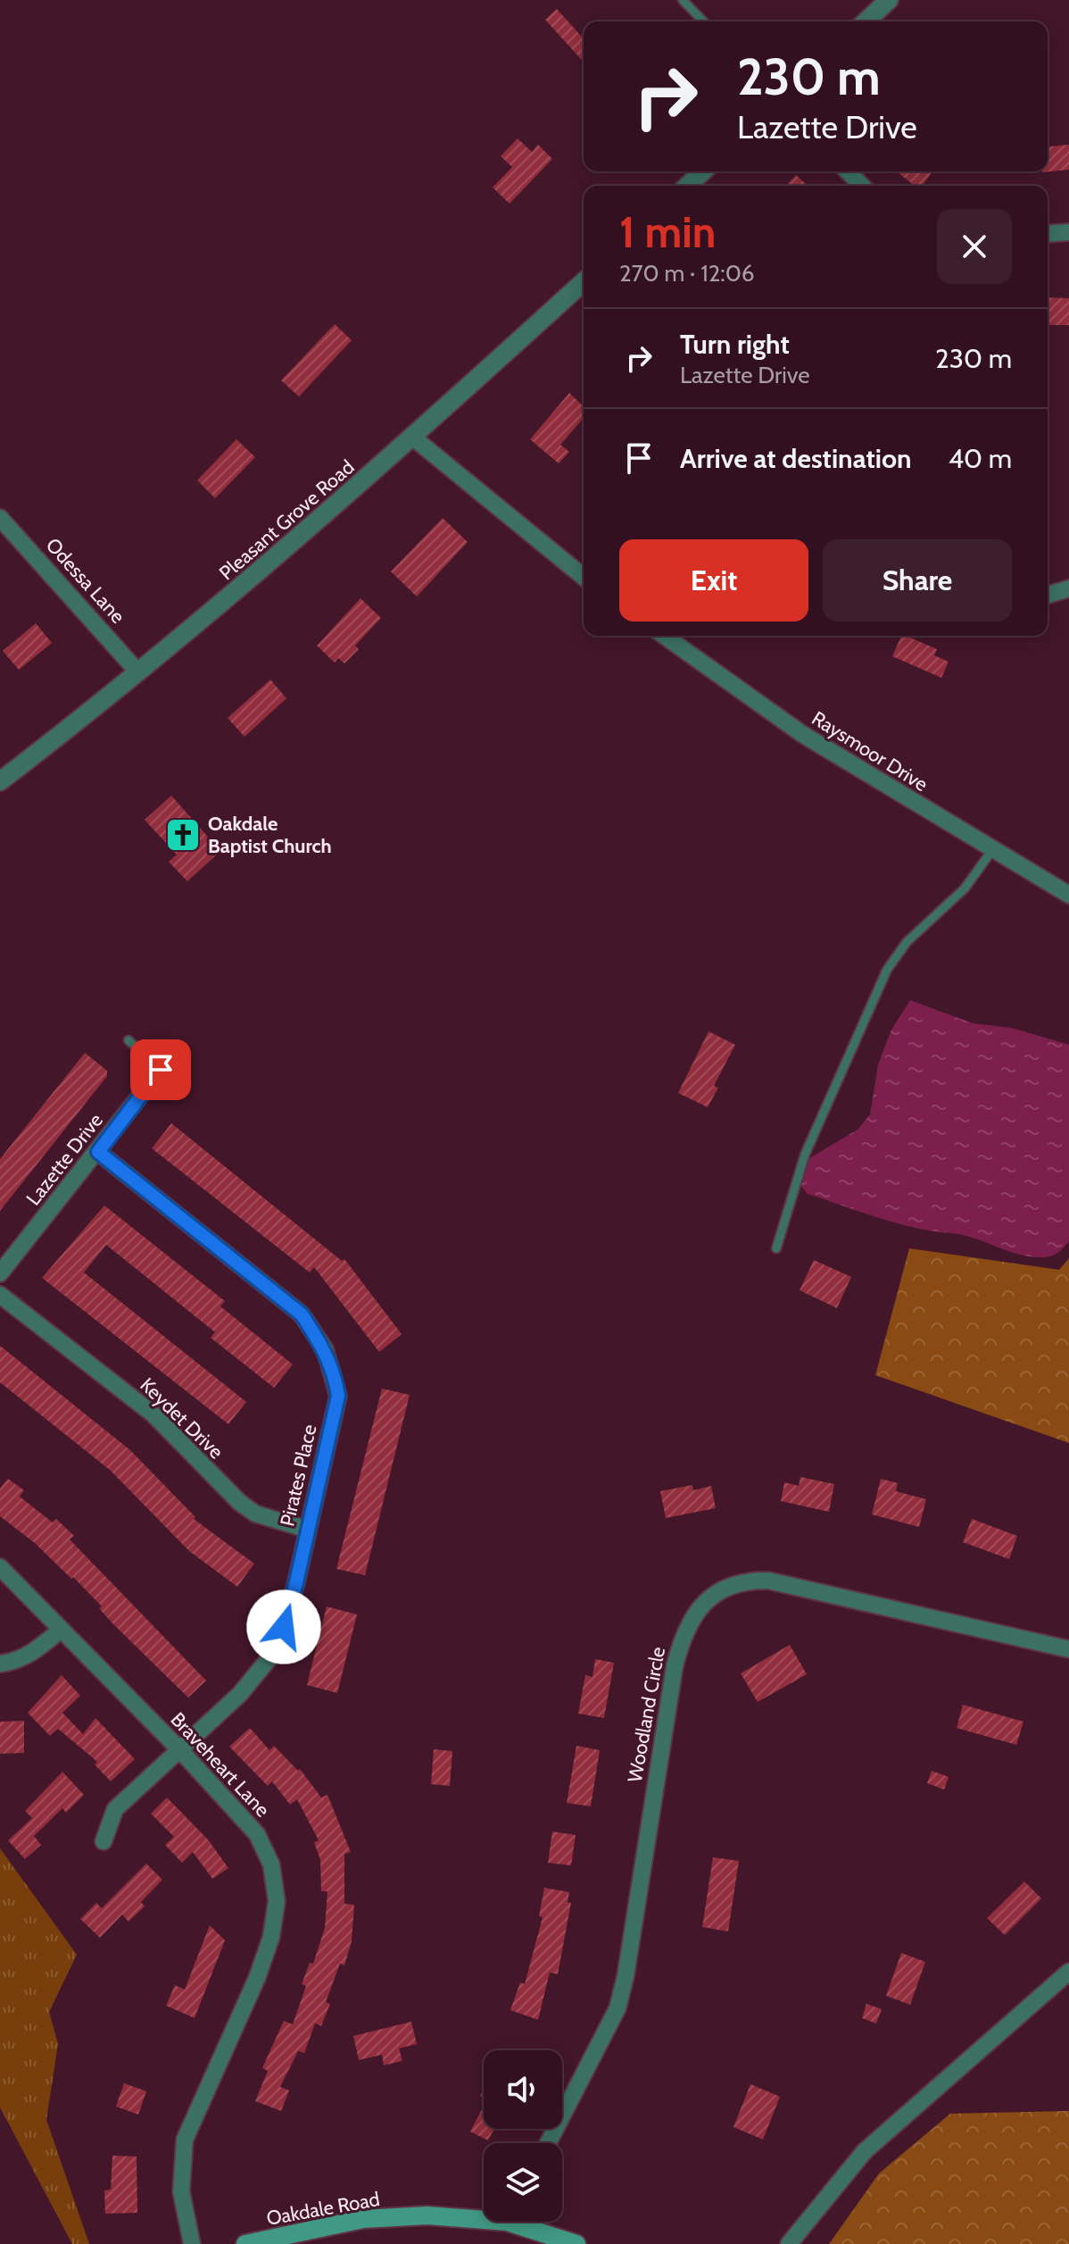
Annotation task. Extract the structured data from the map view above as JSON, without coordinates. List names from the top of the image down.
{
  "streets": {
    "main road": ["Oakdale Road"],
    "street": [
      "Pleasant Grove Road",
      "Odessa Lane",
      "Raysmoor Drive",
      "Lazette Drive",
      "Keydet Drive",
      "Pirates Place",
      "Woodland Circle",
      "Braveheart Lane"
    ]
  },
  "crossings": [
    ["Pleasant Grove Road", "Odessa Lane"],
    ["Lazette Drive", "Pirates Place"],
    ["Keydet Drive", "Pirates Place"],
    ["Pirates Place", "Braveheart Lane"]
  ],
  "places": {
    "church": ["Oakdale Baptist Church"]
  },
  "page": {
    "turn": ["230 m", "Lazette Drive"],
    "heading": ["1 min", "270 m · 12:06"],
    "list": [
      {
        "name": "Turn right",
        "note": "Lazette Drive",
        "value": "230 m"
      },
      {
        "name": "Arrive at destination",
        "value": "40 m"
      }
    ],
    "buttons": ["Exit", "Share"]
  }
}
